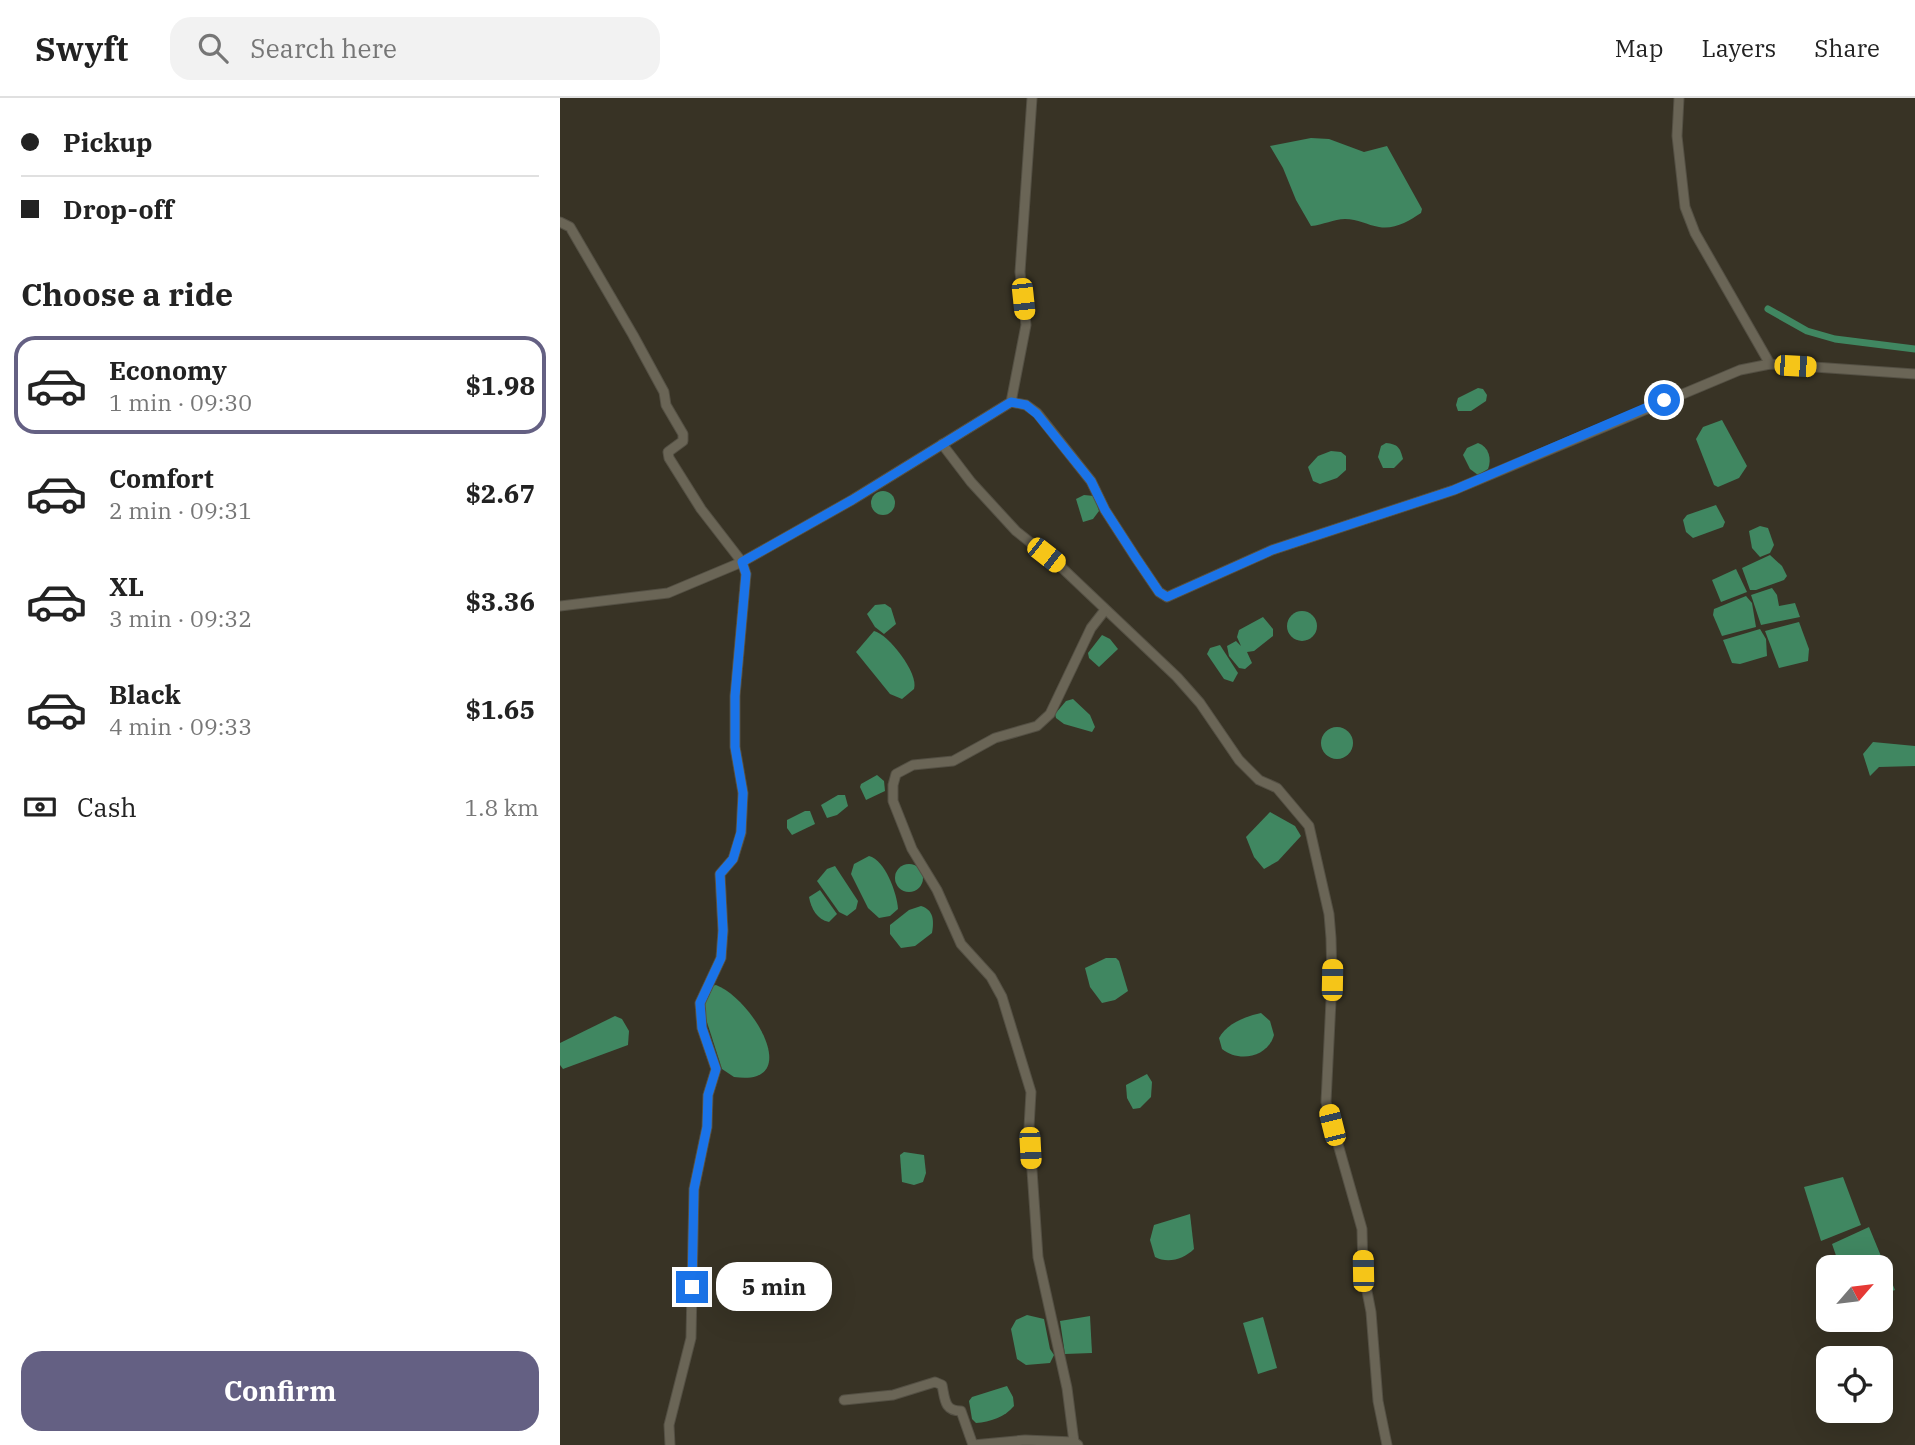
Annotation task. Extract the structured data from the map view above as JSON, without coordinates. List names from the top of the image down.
{
  "north": "top right",
  "page": {
    "header": "Swyft",
    "search": "Search here",
    "nav": ["Map", "Layers", "Share"],
    "banner": ["Pickup", "Drop-off"],
    "heading": "Choose a ride",
    "list": [
      {
        "name": "Economy",
        "note": "1 min · 09:30",
        "value": "$1.98"
      },
      {
        "name": "Comfort",
        "note": "2 min · 09:31",
        "value": "$2.67"
      },
      {
        "name": "XL",
        "note": "3 min · 09:32",
        "value": "$3.36"
      },
      {
        "name": "Black",
        "note": "4 min · 09:33",
        "value": "$1.65"
      }
    ],
    "pay": ["Cash", "1.8 km"],
    "bubble": "5 min",
    "buttons": "Confirm"
  }
}
